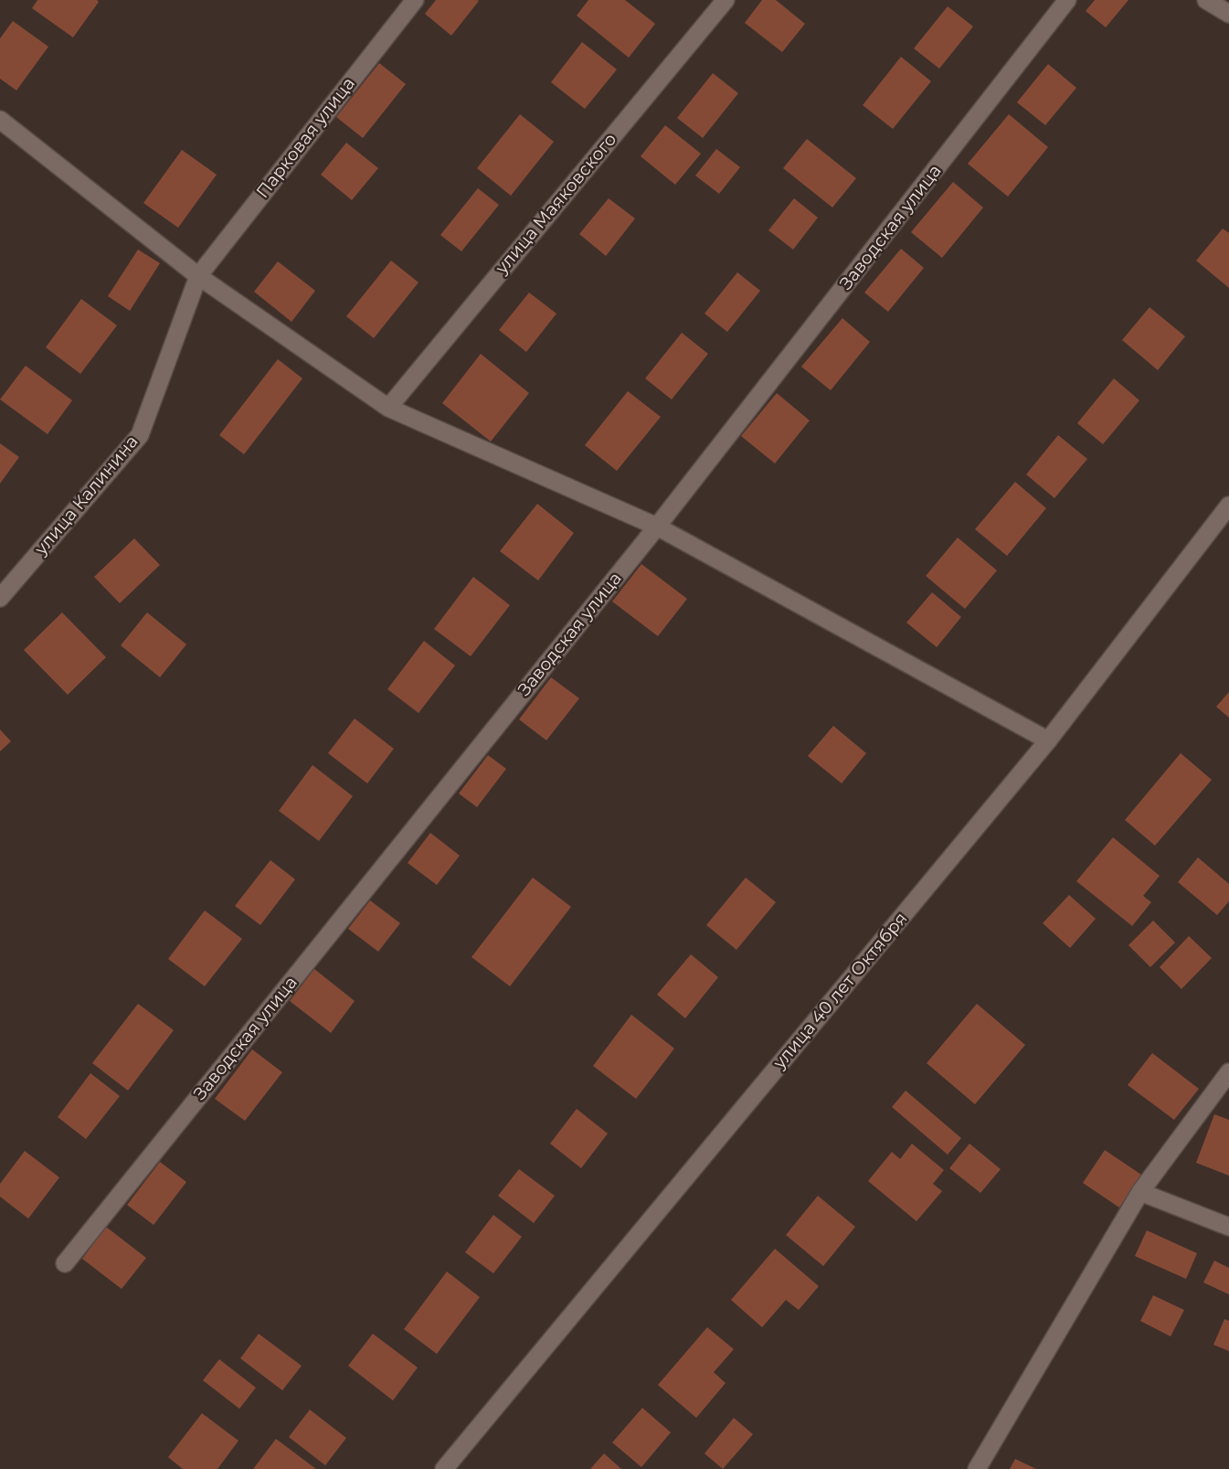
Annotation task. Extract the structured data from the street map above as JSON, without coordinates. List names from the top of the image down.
{
  "streets": {
    "street": [
      "Парковая улица",
      "улица Маяковского",
      "Заводская улица",
      "улица Калинина",
      "улица 40 лет Октября"
    ]
  },
  "crossings": [
    ["Парковая улица", "улица Калинина"]
  ]
}
